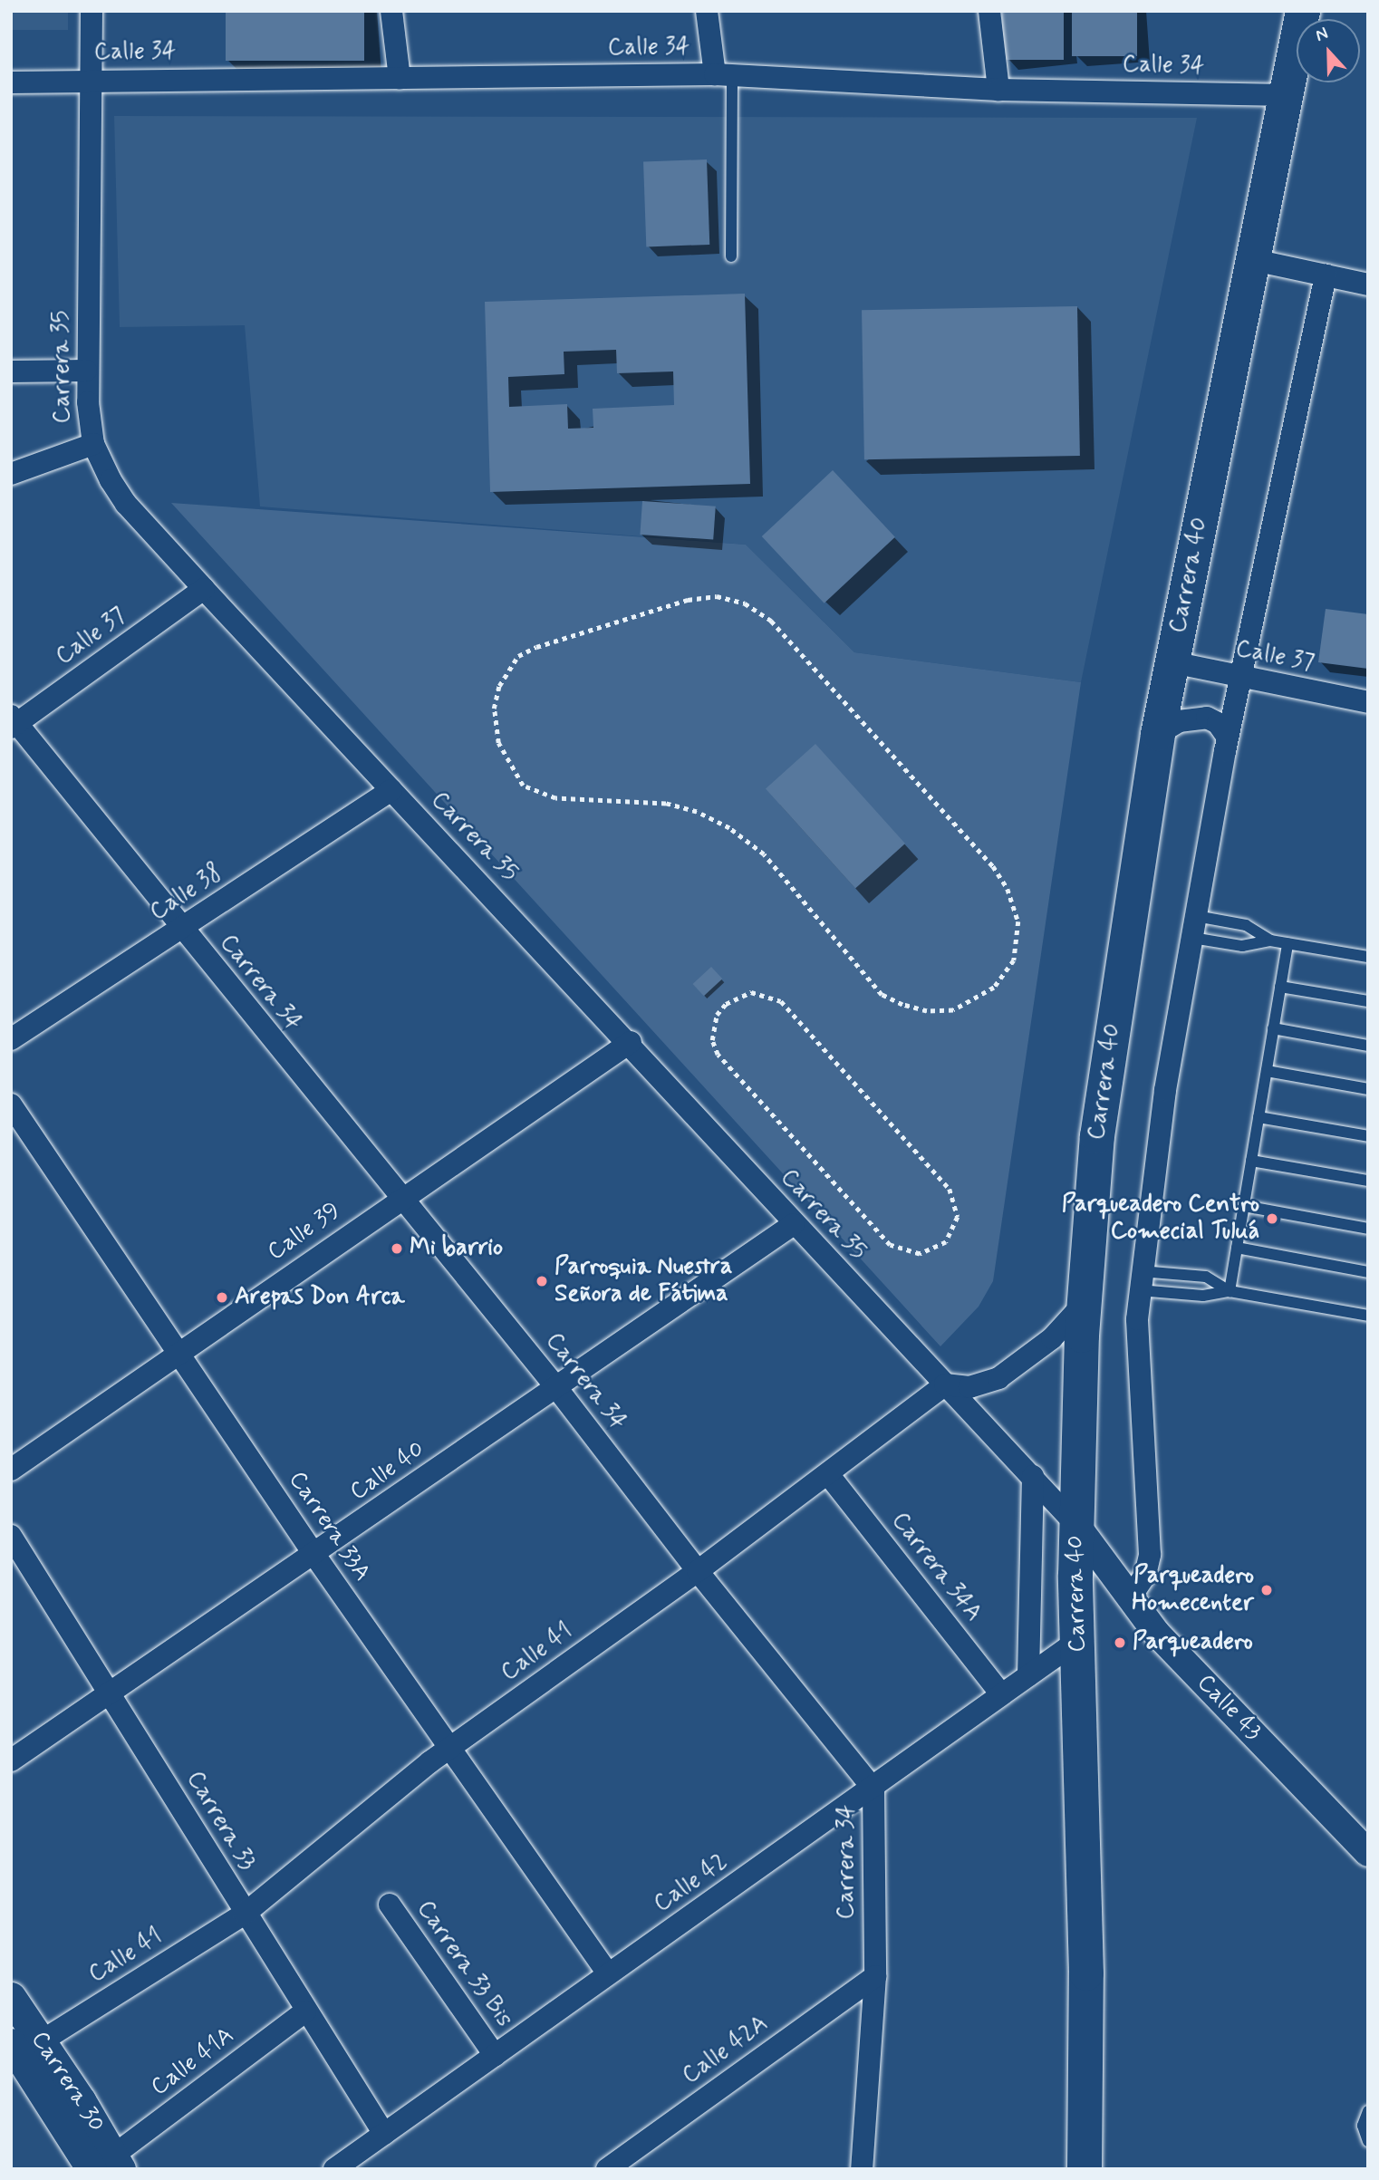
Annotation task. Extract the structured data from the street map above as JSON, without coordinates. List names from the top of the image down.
{
  "streets": {
    "main road": ["Carrera 40", "Carrera 30"],
    "street": [
      "Calle 34",
      "Carrera 35",
      "Calle 37",
      "Calle 38",
      "Carrera 34",
      "Calle 39",
      "Calle 40",
      "Carrera 33A",
      "Carrera 34A",
      "Calle 41",
      "Calle 43",
      "Carrera 33",
      "Calle 42",
      "Carrera 33 Bis",
      "Calle 42A",
      "Calle 41A"
    ]
  },
  "crossings": [
    ["Calle 34", "Carrera 35"],
    ["Calle 34", "Carrera 40"],
    ["Carrera 35", "Carrera 40"],
    ["Carrera 35", "Calle 37"],
    ["Carrera 35", "Calle 38"],
    ["Carrera 35", "Calle 39"],
    ["Carrera 35", "Calle 40"],
    ["Carrera 35", "Calle 41"],
    ["Carrera 35", "Calle 43"],
    ["Carrera 40", "Calle 37"],
    ["Carrera 40", "Calle 43"],
    ["Carrera 40", "Calle 42"],
    ["Calle 37", "Carrera 34"],
    ["Calle 38", "Carrera 34"],
    ["Carrera 34", "Calle 39"],
    ["Carrera 34", "Calle 40"],
    ["Carrera 34", "Calle 41"],
    ["Carrera 34", "Calle 42"],
    ["Carrera 34", "Calle 42A"],
    ["Calle 39", "Carrera 33A"],
    ["Calle 40", "Carrera 33A"],
    ["Calle 40", "Carrera 33"],
    ["Carrera 33A", "Calle 41"],
    ["Carrera 33A", "Calle 42"],
    ["Carrera 34A", "Calle 41"],
    ["Carrera 34A", "Calle 42"],
    ["Calle 41", "Carrera 33"],
    ["Calle 41", "Carrera 30"],
    ["Carrera 33", "Calle 42"],
    ["Carrera 33", "Calle 41A"],
    ["Calle 42", "Carrera 33 Bis"],
    ["Calle 41A", "Carrera 30"]
  ],
  "places": [
    "Parqueadero Centro Comecial Tuluá",
    "Mi barrio",
    "Parroquia Nuestra Señora de Fátima",
    "Arepas Don Arca",
    "Parqueadero Homecenter",
    "Parqueadero"
  ],
  "north": "top"
}
